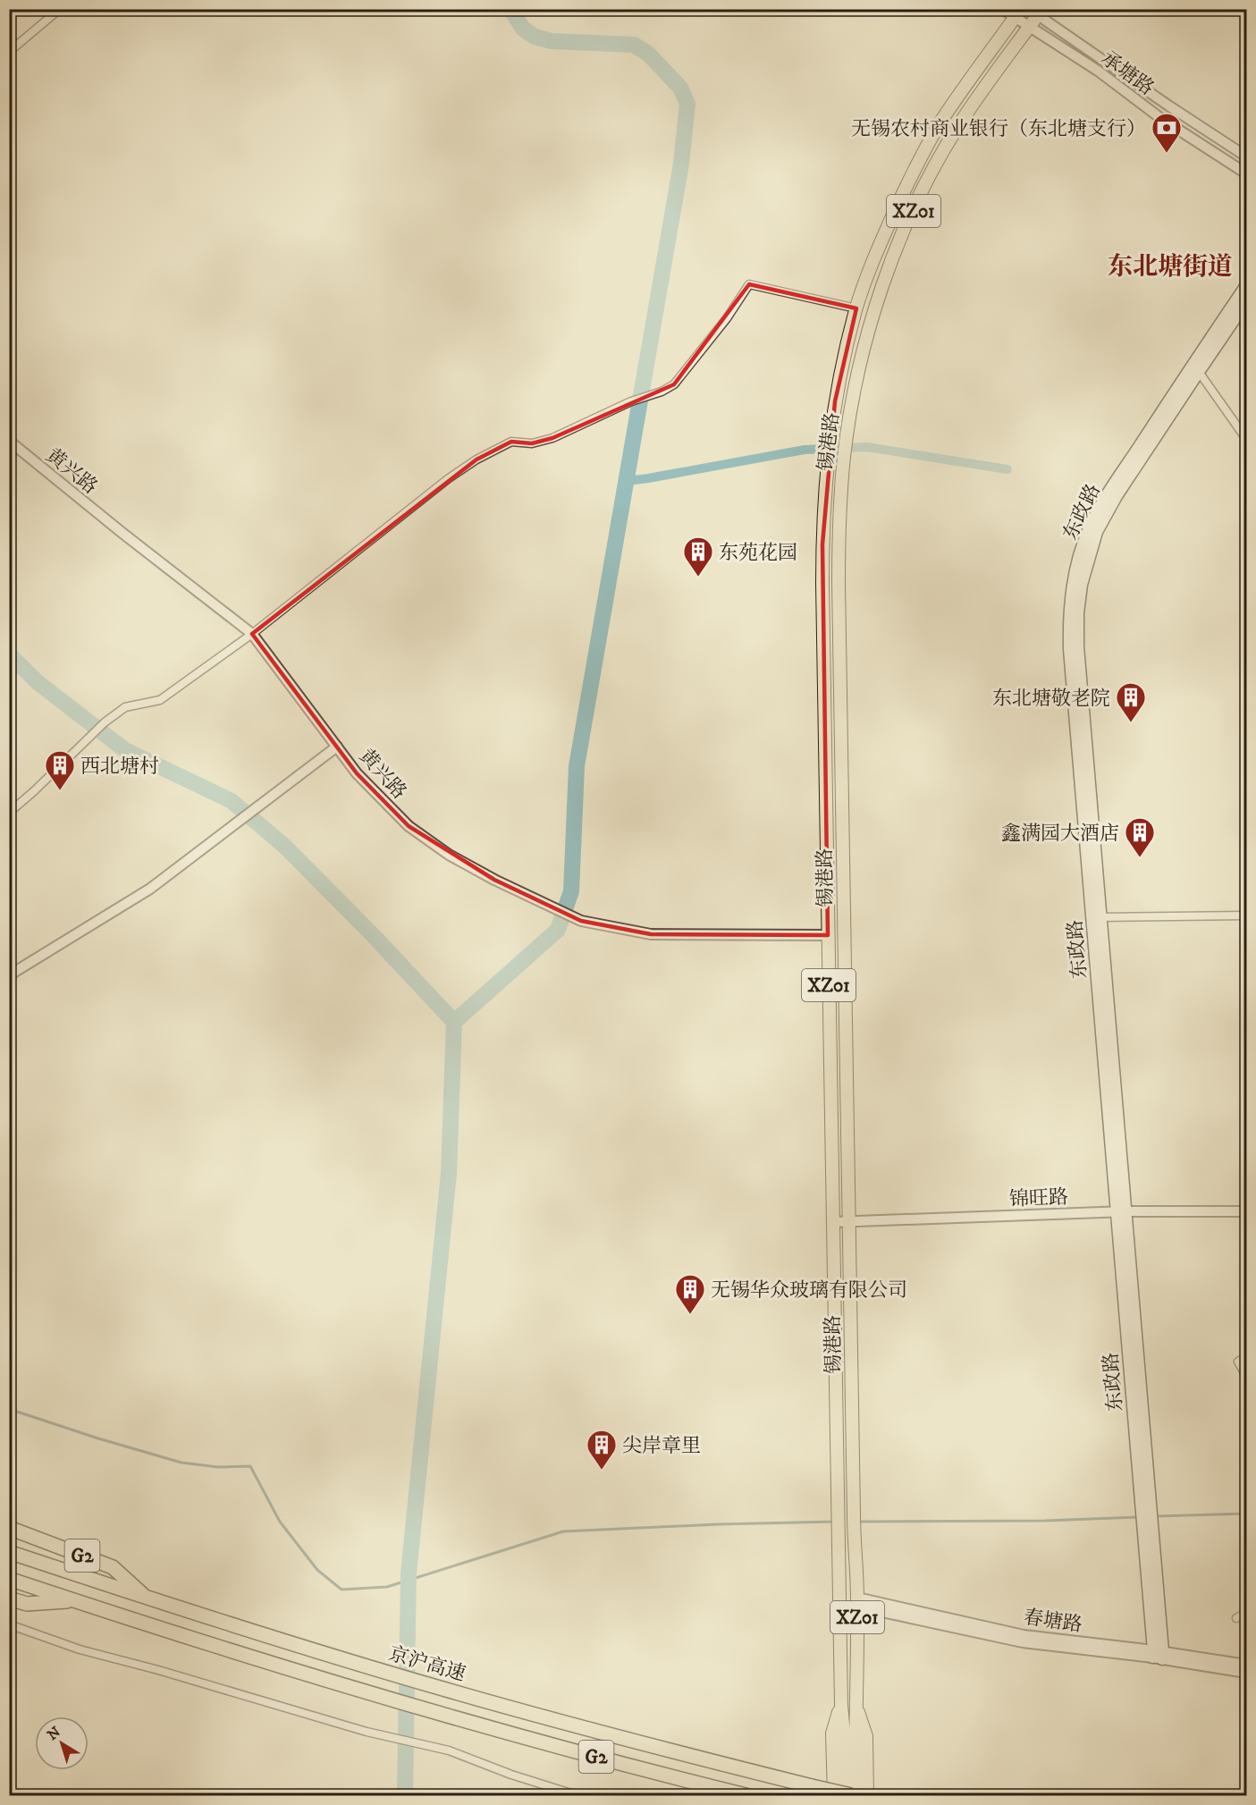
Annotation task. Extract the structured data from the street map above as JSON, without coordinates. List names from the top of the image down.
{
  "streets": {
    "highway": ["G2", "京沪高速"],
    "main road": ["XZ01", "锡港路", "东政路"],
    "street": [
      "承塘路",
      "黄兴路",
      "锦旺路",
      "春塘路"
    ]
  },
  "crossings": [
    ["承塘路", "锡港路"],
    ["锡港路", "黄兴路"],
    ["锡港路", "锦旺路"],
    ["锡港路", "春塘路"],
    ["东政路", "锦旺路"],
    ["东政路", "春塘路"]
  ],
  "districts": ["东北塘街道"],
  "places": {
    "bank": ["无锡农村商业银行（东北塘支行）"],
    "building": [
      "东苑花园",
      "东北塘敬老院",
      "西北塘村",
      "鑫满园大酒店",
      "无锡华众玻璃有限公司",
      "尖岸章里"
    ]
  },
  "north": "top left"
}
